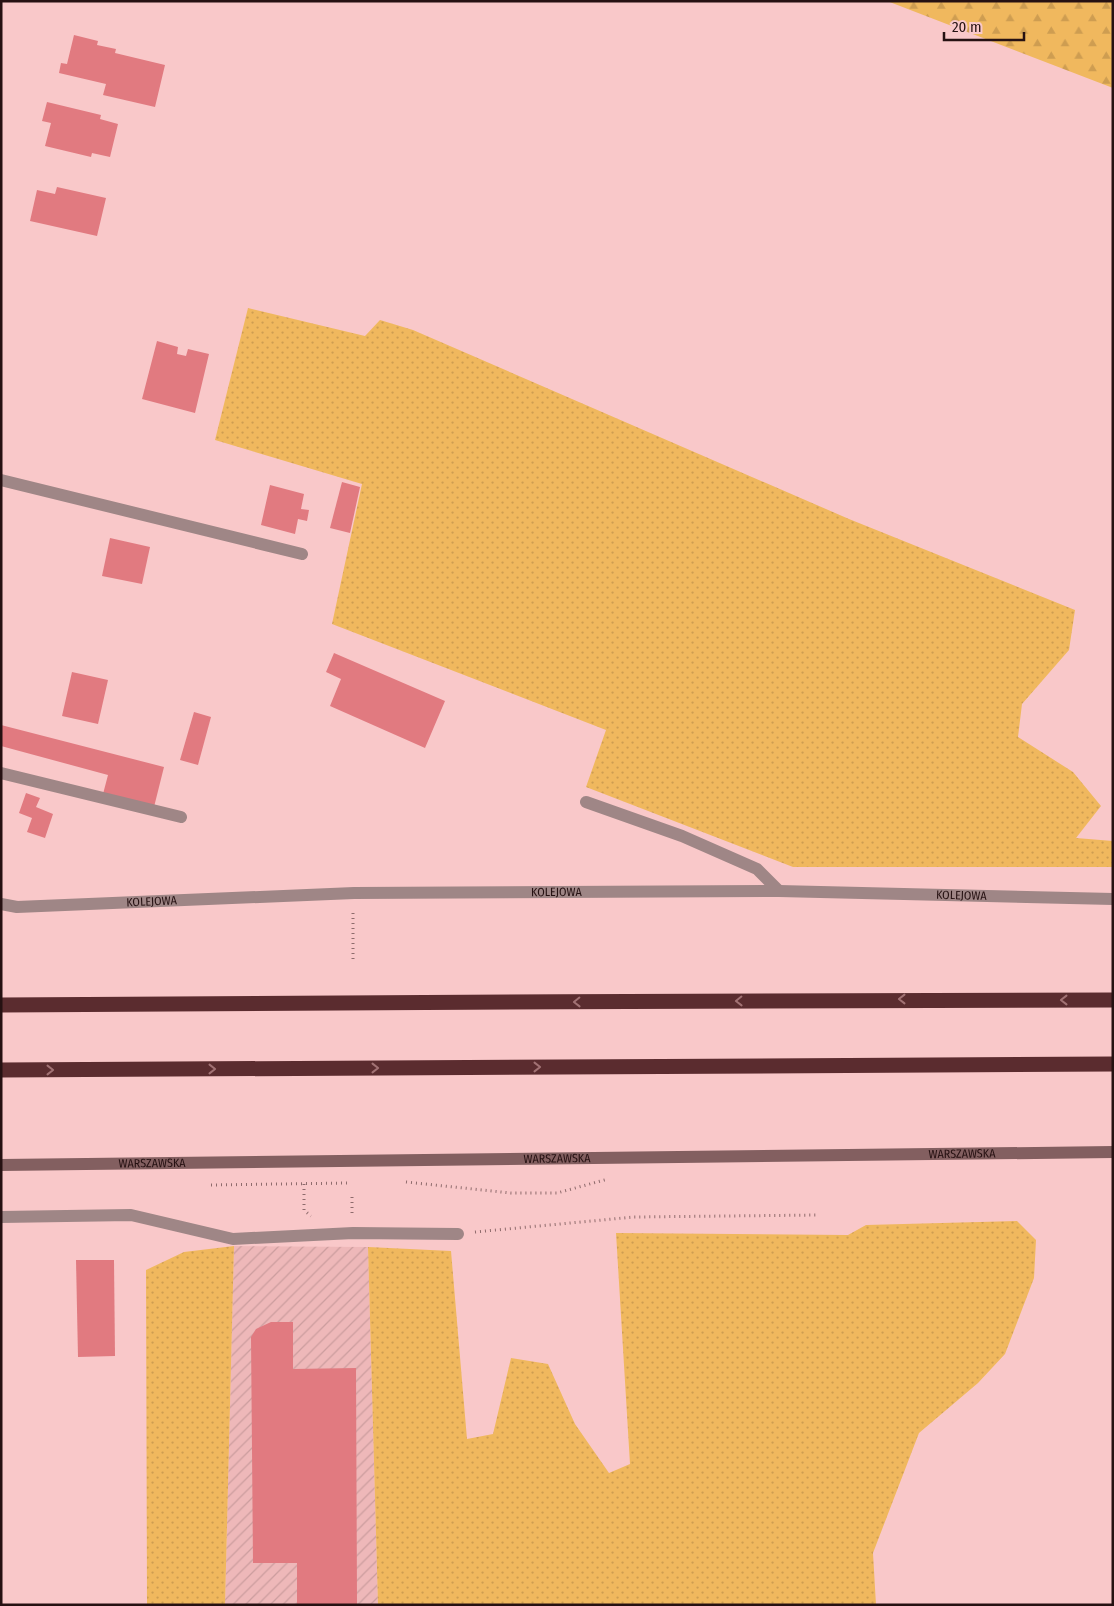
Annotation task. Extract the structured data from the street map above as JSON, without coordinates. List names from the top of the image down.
{
  "streets": {
    "street": ["KOLEJOWA", "WARSZAWSKA"]
  },
  "scale_bar": "20 m"
}
